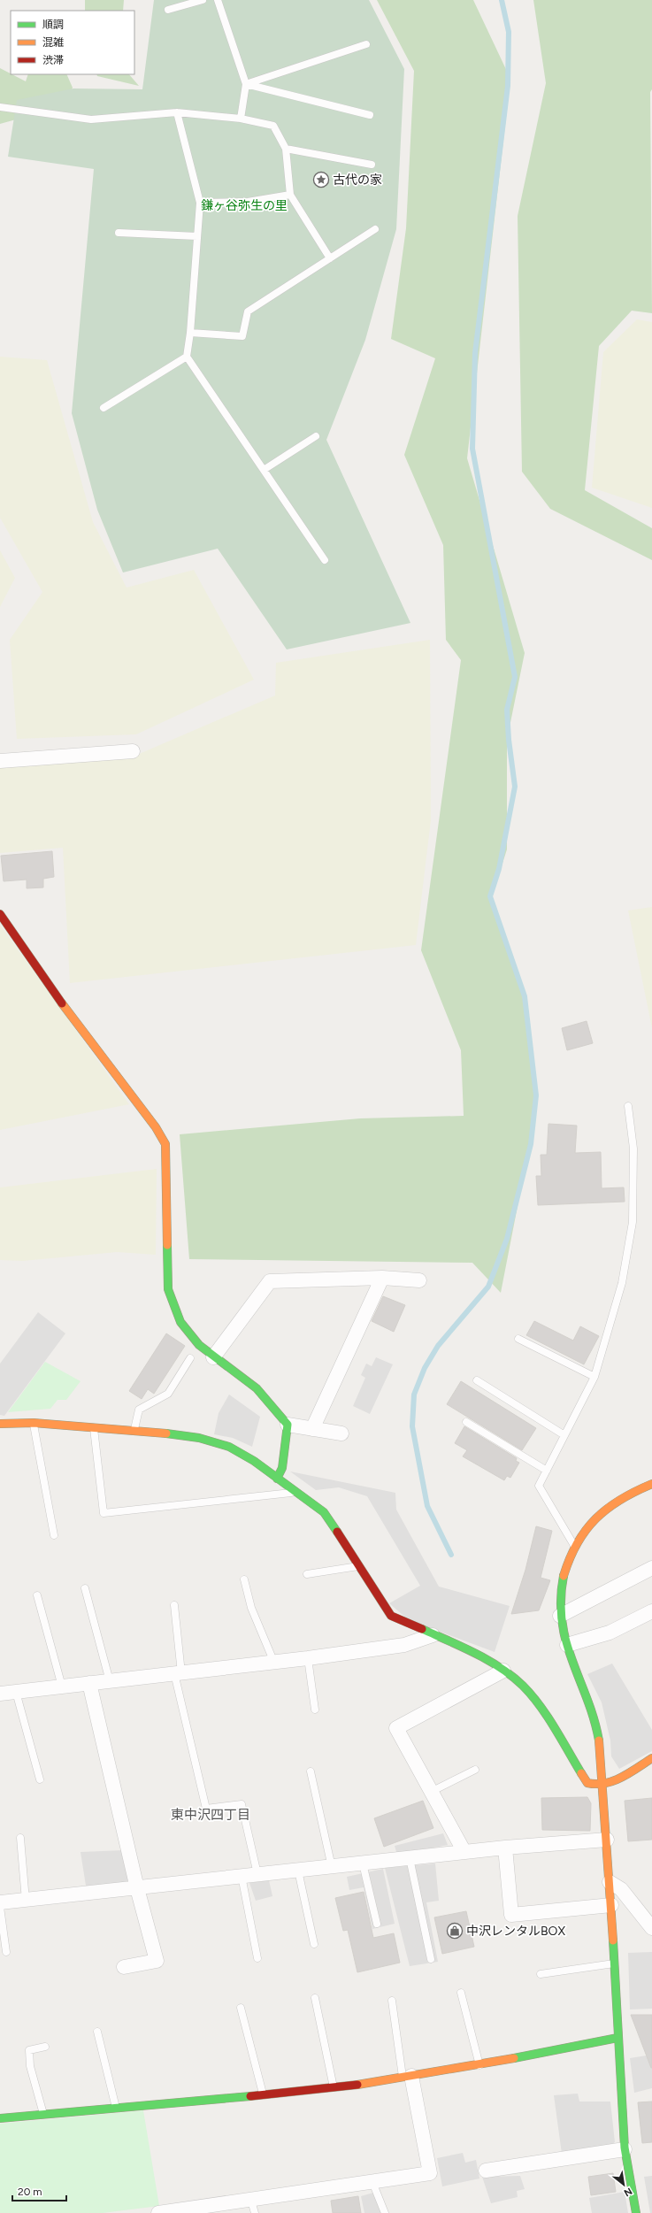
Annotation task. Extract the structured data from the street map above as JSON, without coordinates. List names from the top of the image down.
{
  "districts": ["東中沢四丁目"],
  "parks": ["鎌ヶ谷弥生の里"],
  "places": {
    "place": ["古代の家"],
    "shop": ["中沢レンタルBOX"]
  },
  "legend": ["順調", "混雑", "渋滞"],
  "scale_bar": "20 m",
  "north": "bottom right"
}
